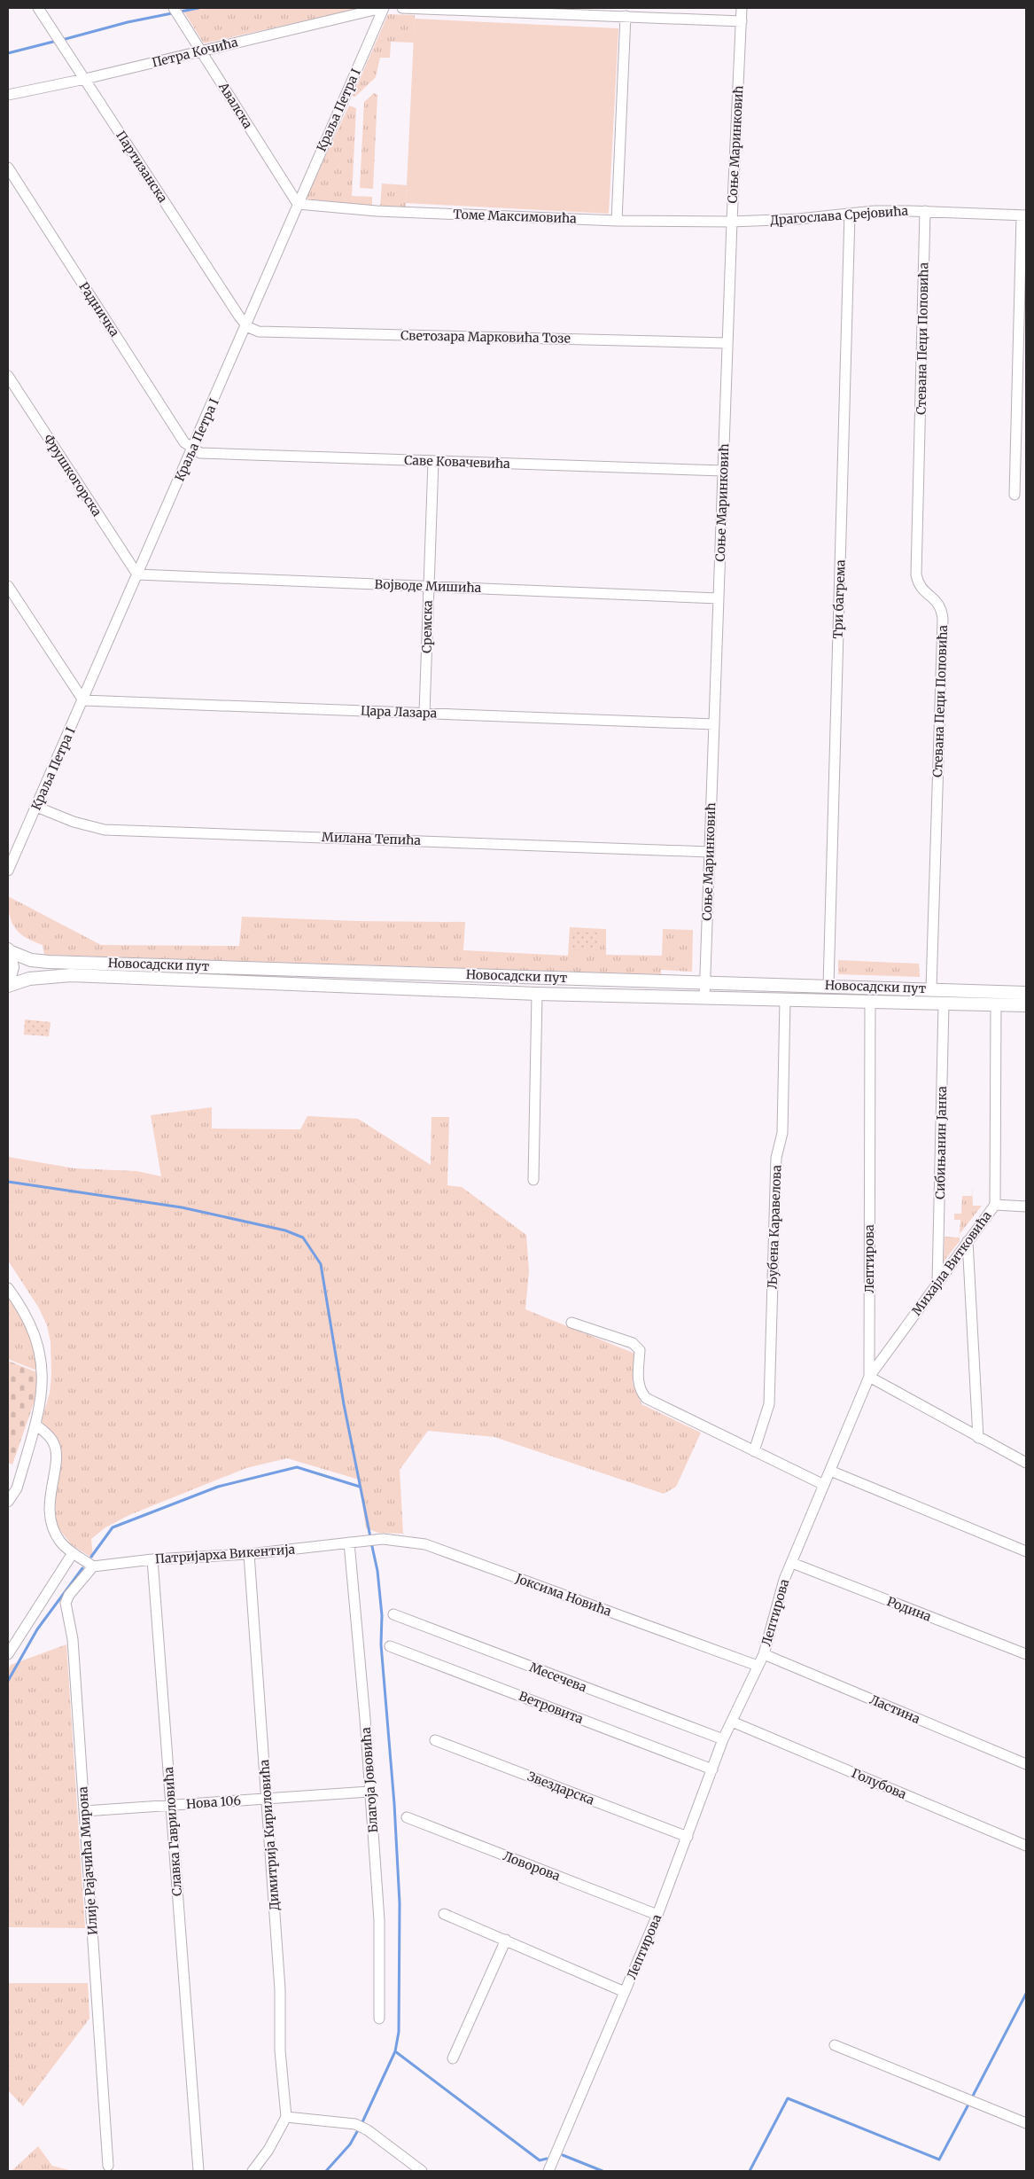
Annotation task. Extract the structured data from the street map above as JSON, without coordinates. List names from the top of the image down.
{
  "streets": {
    "main road": ["Новосадски пут"],
    "street": [
      "Петра Кочића",
      "Авалска",
      "Краља Петра I",
      "Соње Маринковић",
      "Партизанска",
      "Драгослава Срејовића",
      "Томе Максимовића",
      "Радничка",
      "Светозара Марковића Тозе",
      "Стевана Пеци Поповића",
      "Саве Ковачевића",
      "Фрушкогорска",
      "Војводе Мишића",
      "Три багрема",
      "Сремска",
      "Цара Лазара",
      "Милана Тепића",
      "Сибињанин Јанка",
      "Љубена Каравелова",
      "Лептирова",
      "Михајла Витковића",
      "Патријарха Викентија",
      "Јоксима Новића",
      "Родина",
      "Месечева",
      "Ветровита",
      "Ластина",
      "Благоја Јововића",
      "Голубова",
      "Звездарска",
      "Нова 106",
      "Славка Гавриловића",
      "Димитрија Кириловића",
      "Илије Рајачића Мирона",
      "Ловорова"
    ]
  },
  "crossings": [
    ["Петра Кочића", "Авалска"],
    ["Петра Кочића", "Краља Петра I"],
    ["Петра Кочића", "Партизанска"],
    ["Авалска", "Краља Петра I"],
    ["Авалска", "Томе Максимовића"],
    ["Краља Петра I", "Партизанска"],
    ["Краља Петра I", "Томе Максимовића"],
    ["Краља Петра I", "Радничка"],
    ["Краља Петра I", "Светозара Марковића Тозе"],
    ["Краља Петра I", "Саве Ковачевића"],
    ["Краља Петра I", "Фрушкогорска"],
    ["Краља Петра I", "Војводе Мишића"],
    ["Краља Петра I", "Цара Лазара"],
    ["Краља Петра I", "Милана Тепића"],
    ["Соње Маринковић", "Драгослава Срејовића"],
    ["Соње Маринковић", "Томе Максимовића"],
    ["Соње Маринковић", "Светозара Марковића Тозе"],
    ["Соње Маринковић", "Саве Ковачевића"],
    ["Соње Маринковић", "Војводе Мишића"],
    ["Соње Маринковић", "Цара Лазара"],
    ["Соње Маринковић", "Милана Тепића"],
    ["Соње Маринковић", "Новосадски пут"],
    ["Партизанска", "Светозара Марковића Тозе"],
    ["Драгослава Срејовића", "Томе Максимовића"],
    ["Драгослава Срејовића", "Стевана Пеци Поповића"],
    ["Драгослава Срејовића", "Три багрема"],
    ["Радничка", "Саве Ковачевића"],
    ["Стевана Пеци Поповића", "Новосадски пут"],
    ["Саве Ковачевића", "Сремска"],
    ["Фрушкогорска", "Војводе Мишића"],
    ["Војводе Мишића", "Сремска"],
    ["Три багрема", "Новосадски пут"],
    ["Сремска", "Цара Лазара"],
    ["Новосадски пут", "Сибињанин Јанка"],
    ["Новосадски пут", "Љубена Каравелова"],
    ["Новосадски пут", "Лептирова"],
    ["Новосадски пут", "Михајла Витковића"],
    ["Сибињанин Јанка", "Михајла Витковића"],
    ["Лептирова", "Михајла Витковића"],
    ["Лептирова", "Јоксима Новића"],
    ["Лептирова", "Родина"],
    ["Лептирова", "Месечева"],
    ["Лептирова", "Ветровита"],
    ["Лептирова", "Ластина"],
    ["Лептирова", "Голубова"],
    ["Лептирова", "Звездарска"],
    ["Лептирова", "Ловорова"],
    ["Патријарха Викентија", "Јоксима Новића"],
    ["Патријарха Викентија", "Благоја Јововића"],
    ["Патријарха Викентија", "Славка Гавриловића"],
    ["Патријарха Викентија", "Димитрија Кириловића"],
    ["Патријарха Викентија", "Илије Рајачића Мирона"],
    ["Благоја Јововића", "Нова 106"],
    ["Нова 106", "Славка Гавриловића"],
    ["Нова 106", "Димитрија Кириловића"],
    ["Нова 106", "Илије Рајачића Мирона"]
  ]
}
